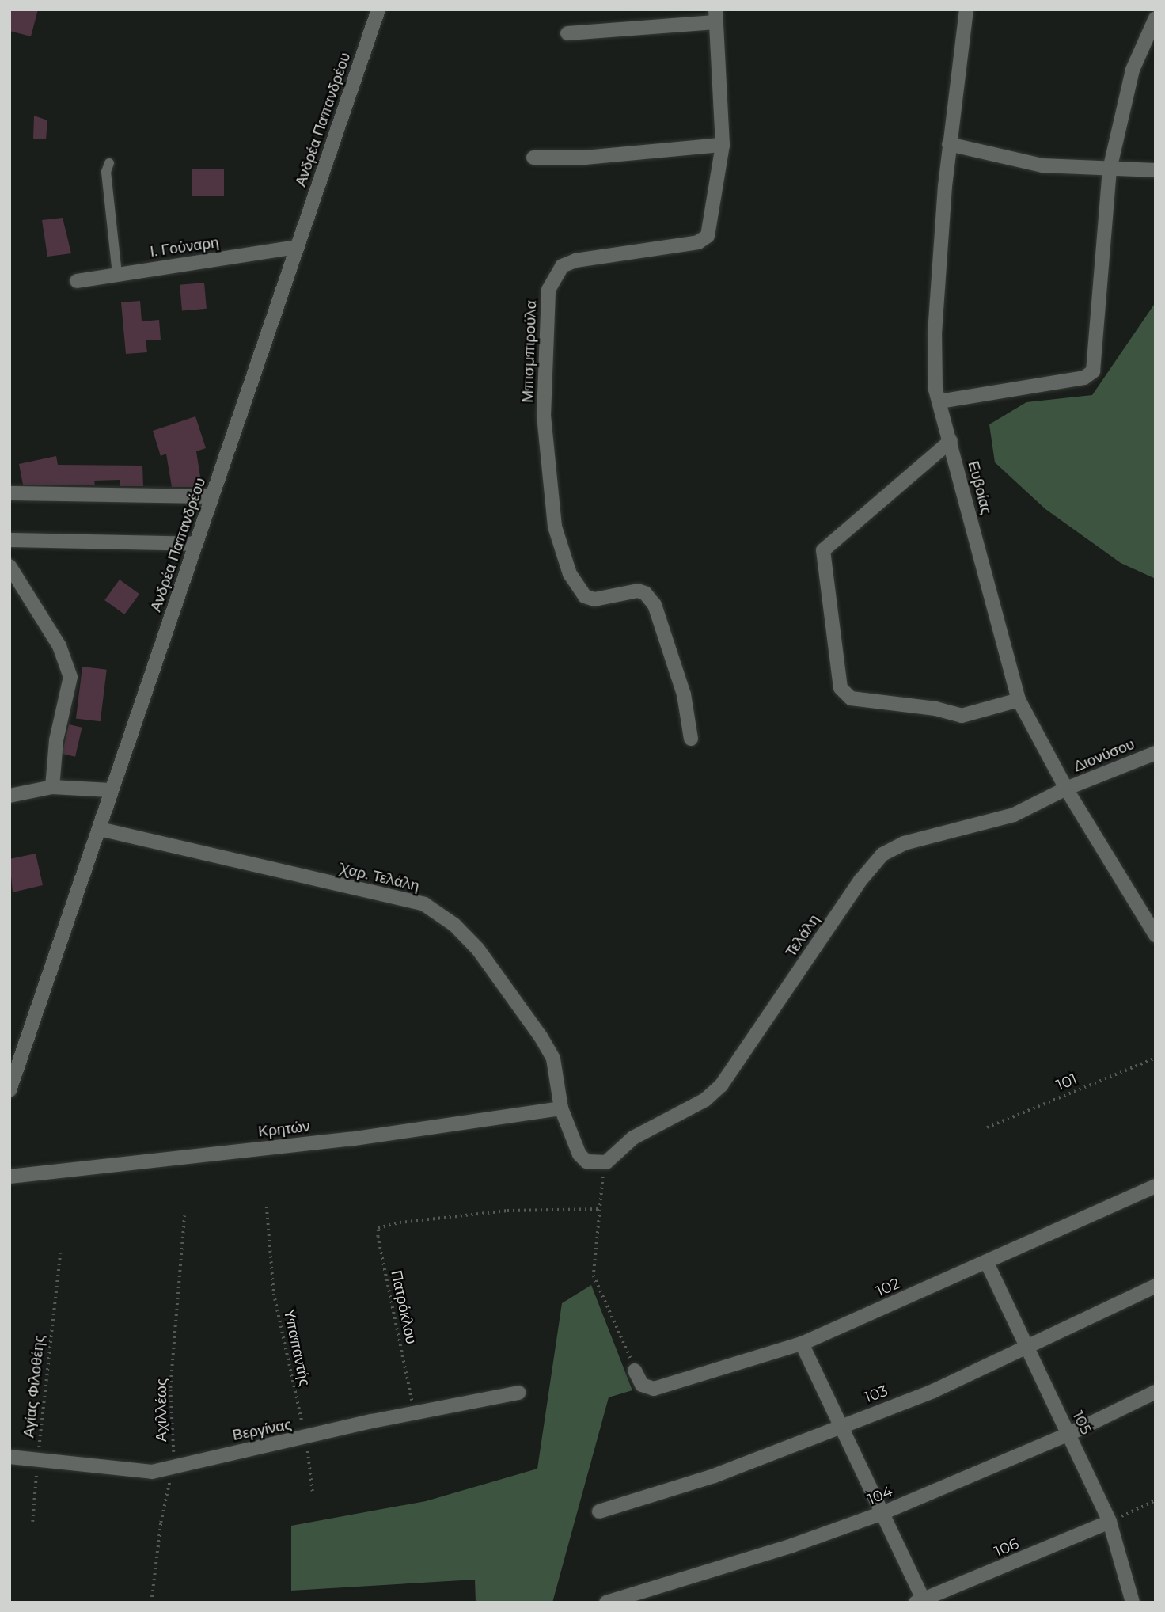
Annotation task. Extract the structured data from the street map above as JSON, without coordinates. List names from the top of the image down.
{
  "streets": {
    "street": [
      "Ανδρέα Παπανδρέου",
      "Ι. Γούναρη",
      "Μπισμπιρούλα",
      "Ευβοίας",
      "Διονύσου",
      "Χαρ. Τελάλη",
      "Τελάλη",
      "Κρητών",
      "102",
      "103",
      "105",
      "Βεργίνας",
      "104",
      "106"
    ],
    "path": [
      "101",
      "Πατρόκλου",
      "Υπαπαντής",
      "Αγίας Φιλοθέης",
      "Αχιλλέως"
    ]
  },
  "crossings": [
    ["Ανδρέα Παπανδρέου", "Ι. Γούναρη"],
    ["Ανδρέα Παπανδρέου", "Χαρ. Τελάλη"],
    ["Ευβοίας", "Διονύσου"],
    ["Ευβοίας", "Τελάλη"],
    ["Διονύσου", "Τελάλη"],
    ["Χαρ. Τελάλη", "Τελάλη"],
    ["Χαρ. Τελάλη", "Κρητών"],
    ["102", "105"],
    ["Πατρόκλου", "Βεργίνας"],
    ["Υπαπαντής", "Βεργίνας"],
    ["Αγίας Φιλοθέης", "Βεργίνας"],
    ["103", "105"],
    ["Αχιλλέως", "Βεργίνας"],
    ["105", "104"],
    ["105", "106"]
  ]
}
